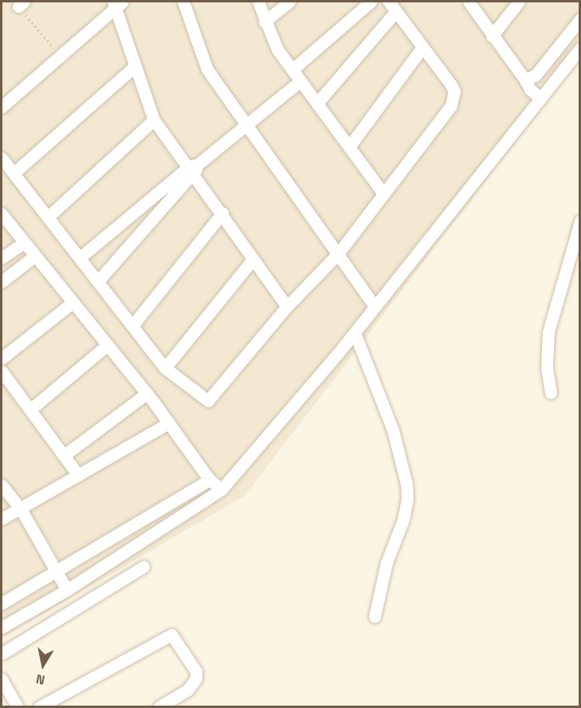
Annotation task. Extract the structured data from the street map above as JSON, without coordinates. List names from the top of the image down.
{
  "north": "bottom"
}
